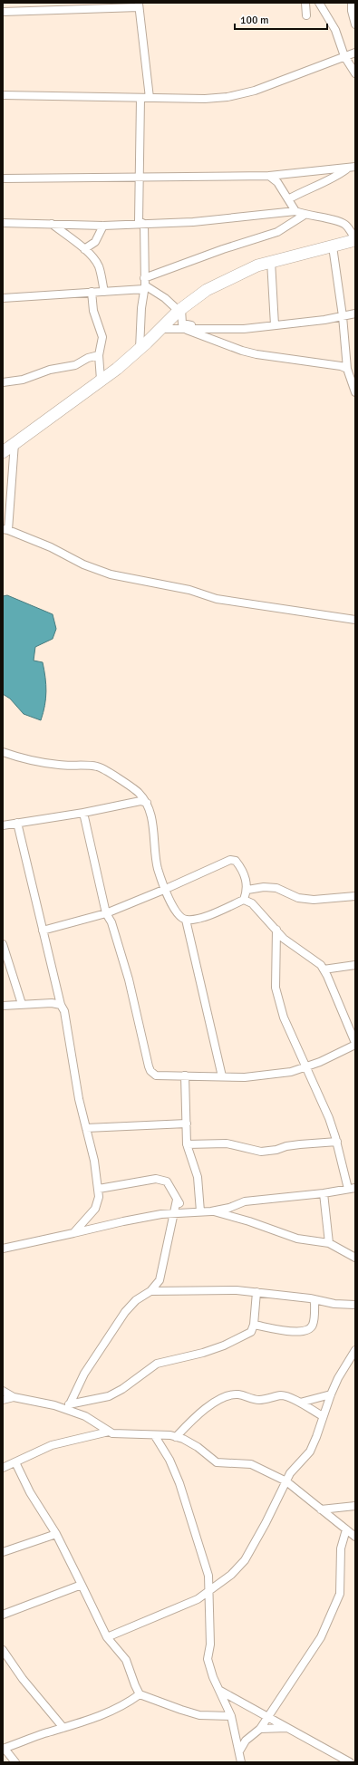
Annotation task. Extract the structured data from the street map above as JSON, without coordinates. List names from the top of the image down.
{
  "scale_bar": "100 m"
}
